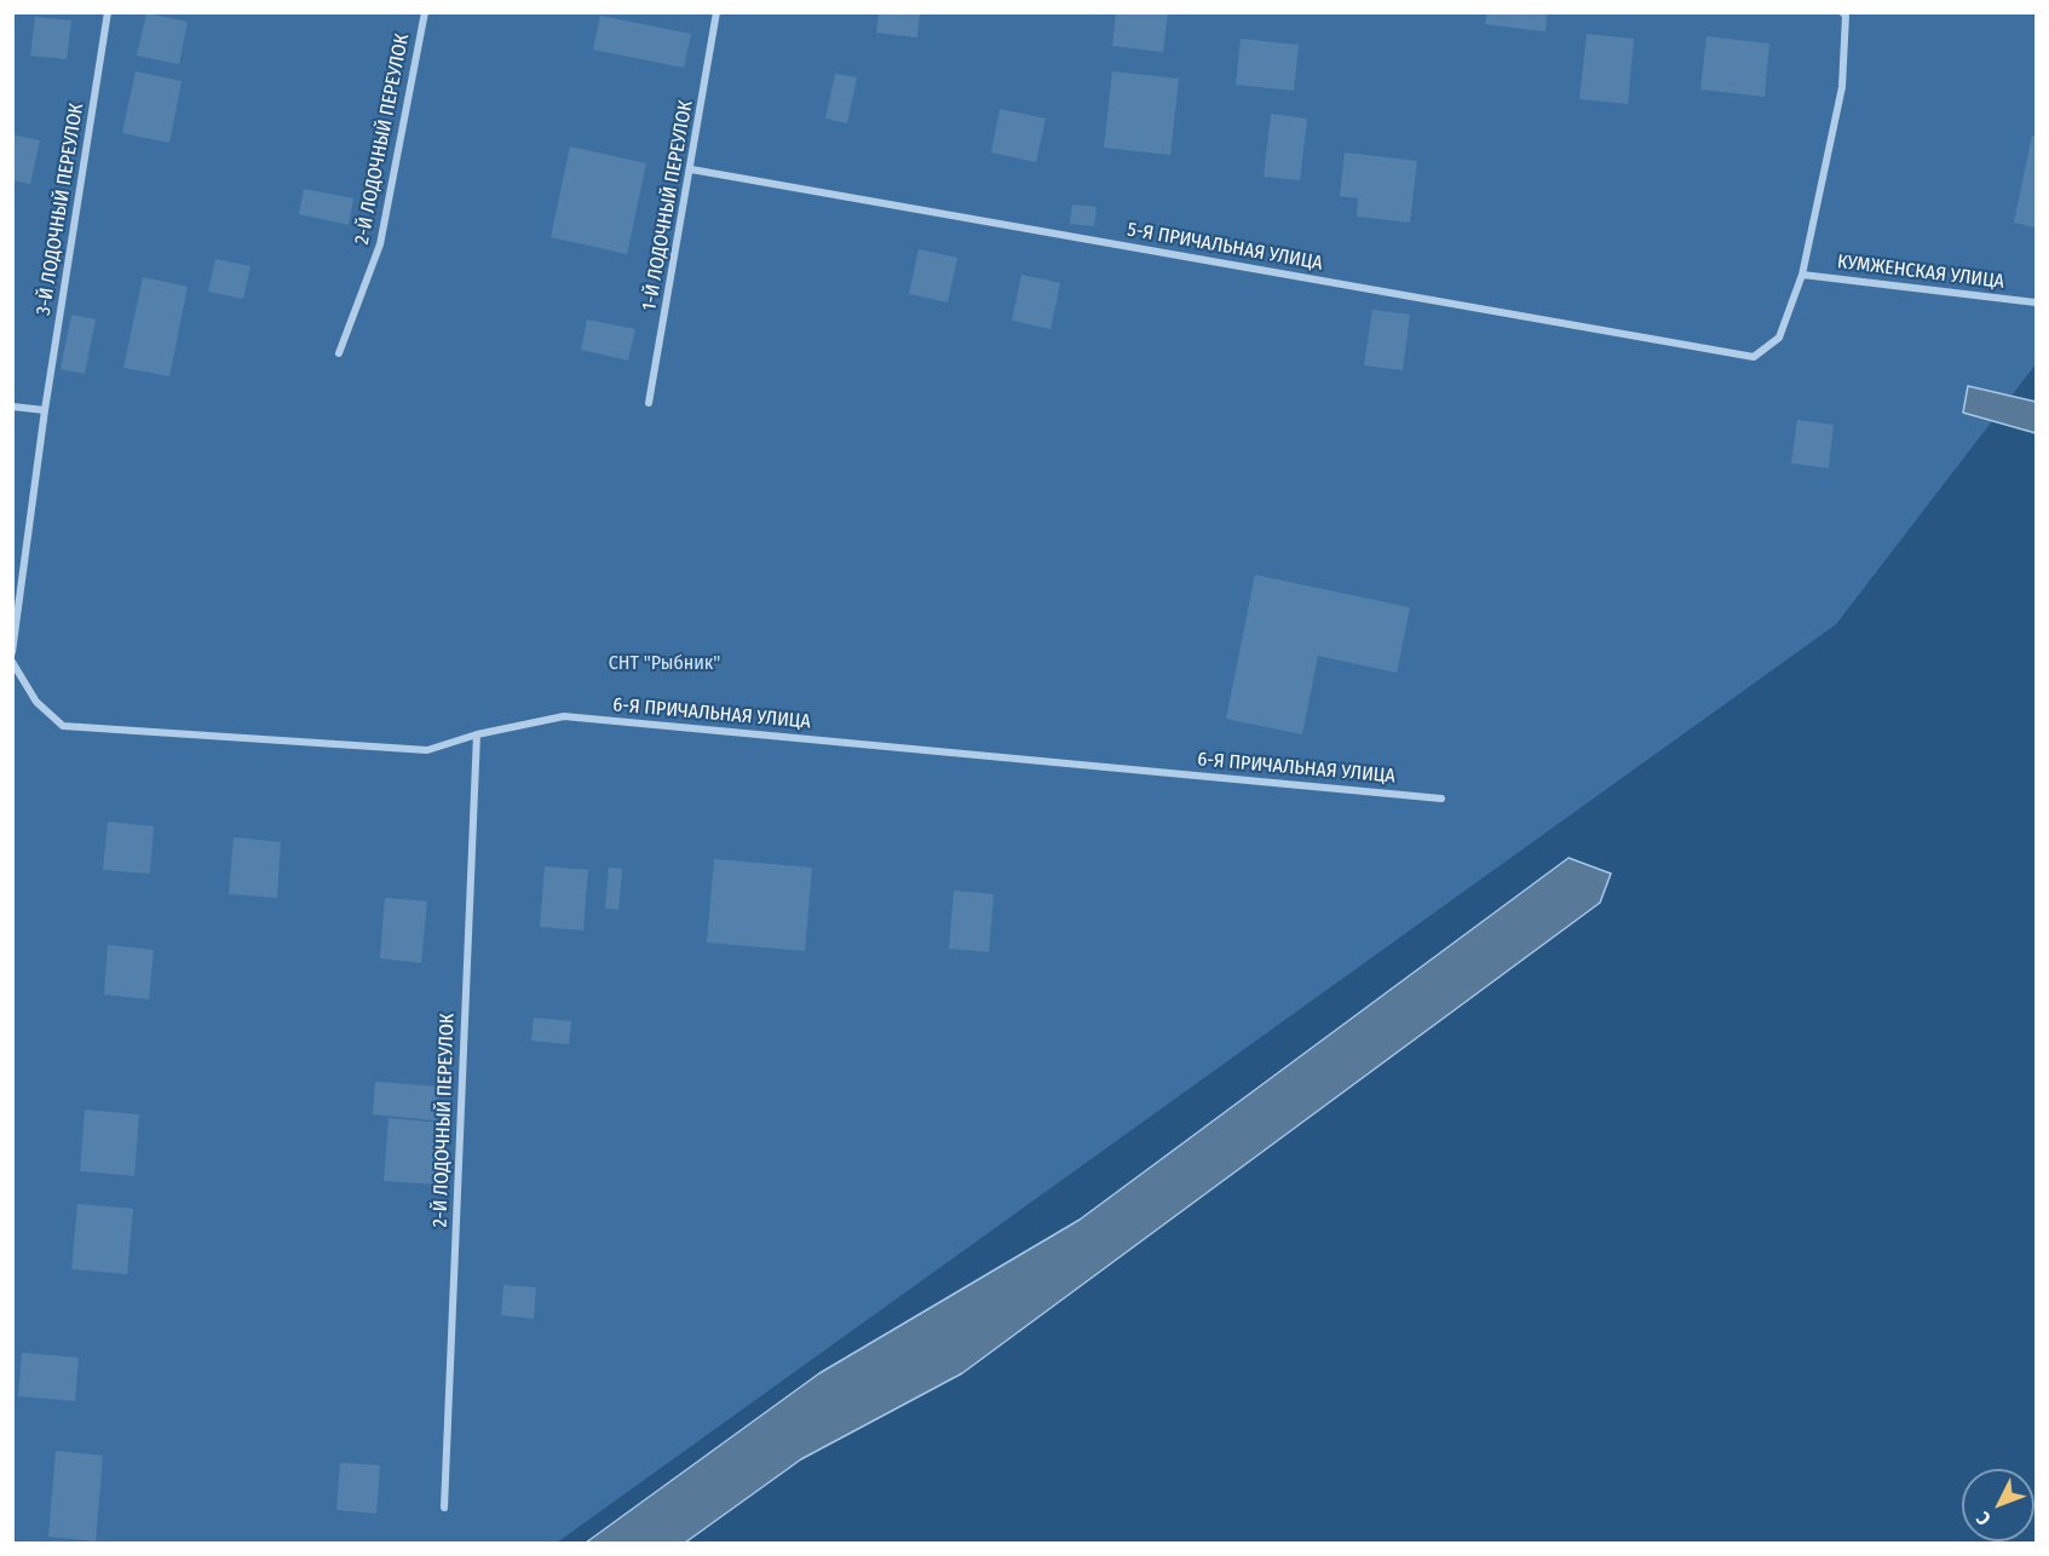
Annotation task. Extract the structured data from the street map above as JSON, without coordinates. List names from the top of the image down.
{
  "streets": {
    "street": [
      "2-Й ЛОДОЧНЫЙ ПЕРЕУЛОК",
      "1-Й ЛОДОЧНЫЙ ПЕРЕУЛОК",
      "3-Й ЛОДОЧНЫЙ ПЕРЕУЛОК",
      "5-Я ПРИЧАЛЬНАЯ УЛИЦА",
      "КУМЖЕНСКАЯ УЛИЦА",
      "6-Я ПРИЧАЛЬНАЯ УЛИЦА"
    ]
  },
  "crossings": [
    ["2-Й ЛОДОЧНЫЙ ПЕРЕУЛОК", "6-Я ПРИЧАЛЬНАЯ УЛИЦА"],
    ["1-Й ЛОДОЧНЫЙ ПЕРЕУЛОК", "5-Я ПРИЧАЛЬНАЯ УЛИЦА"],
    ["5-Я ПРИЧАЛЬНАЯ УЛИЦА", "КУМЖЕНСКАЯ УЛИЦА"]
  ],
  "parks": ["СНТ \"Рыбник\""],
  "north": "bottom left"
}
